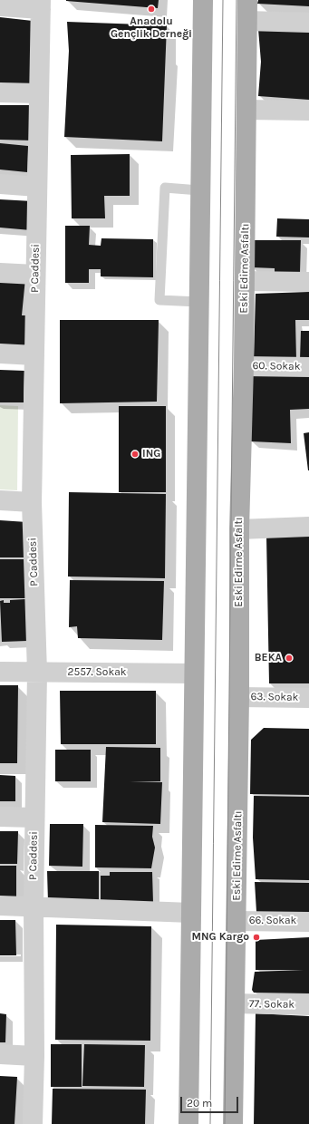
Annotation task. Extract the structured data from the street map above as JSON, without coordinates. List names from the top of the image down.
{
  "streets": {
    "main road": ["Eski Edirne Asfaltı"],
    "street": [
      "P Caddesi",
      "60. Sokak",
      "2557. Sokak",
      "63. Sokak",
      "66. Sokak",
      "77. Sokak"
    ]
  },
  "crossings": [
    ["P Caddesi", "2557. Sokak"],
    ["Eski Edirne Asfaltı", "60. Sokak"],
    ["Eski Edirne Asfaltı", "63. Sokak"],
    ["Eski Edirne Asfaltı", "66. Sokak"],
    ["Eski Edirne Asfaltı", "77. Sokak"]
  ],
  "places": [
    "Anadolu Gençlik Derneği",
    "ING",
    "BEKA",
    "MNG Kargo"
  ],
  "scale_bar": "20 m"
}
